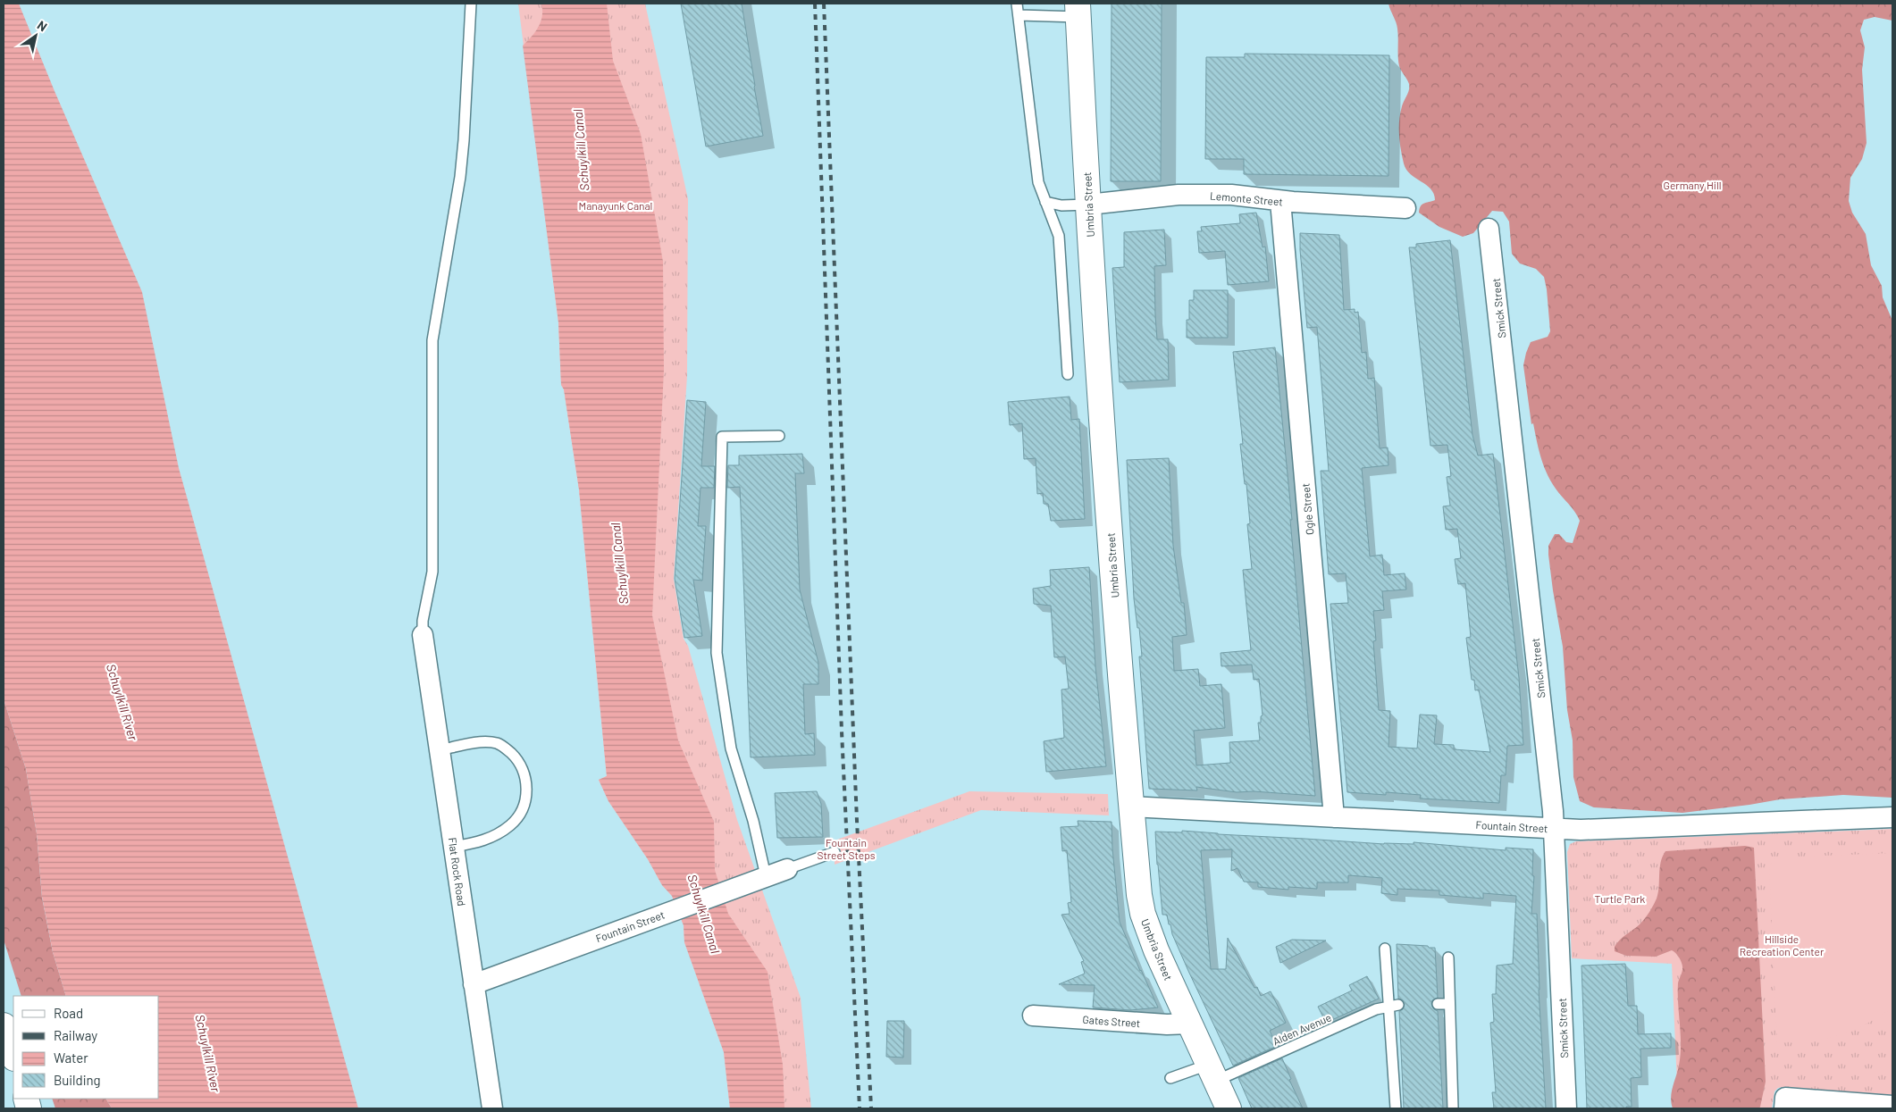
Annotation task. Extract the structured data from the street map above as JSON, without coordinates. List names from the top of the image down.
{
  "streets": {
    "main road": ["Umbria Street"],
    "street": [
      "Lemonte Street",
      "Smick Street",
      "Ogle Street",
      "Fountain Street",
      "Flat Rock Road",
      "Gates Street"
    ],
    "lane": ["Alden Avenue"]
  },
  "crossings": [
    ["Lemonte Street", "Umbria Street"],
    ["Lemonte Street", "Ogle Street"],
    ["Umbria Street", "Fountain Street"],
    ["Umbria Street", "Gates Street"],
    ["Umbria Street", "Alden Avenue"],
    ["Smick Street", "Fountain Street"],
    ["Ogle Street", "Fountain Street"],
    ["Fountain Street", "Flat Rock Road"]
  ],
  "water": ["Schuylkill Canal", "Schuylkill River"],
  "parks": [
    "Germany Hill",
    "Manayunk Canal",
    "Fountain Street Steps",
    "Turtle Park",
    "Hillside Recreation Center"
  ],
  "legend": [
    "Road",
    "Railway",
    "Water",
    "Building"
  ],
  "north": "top right"
}
